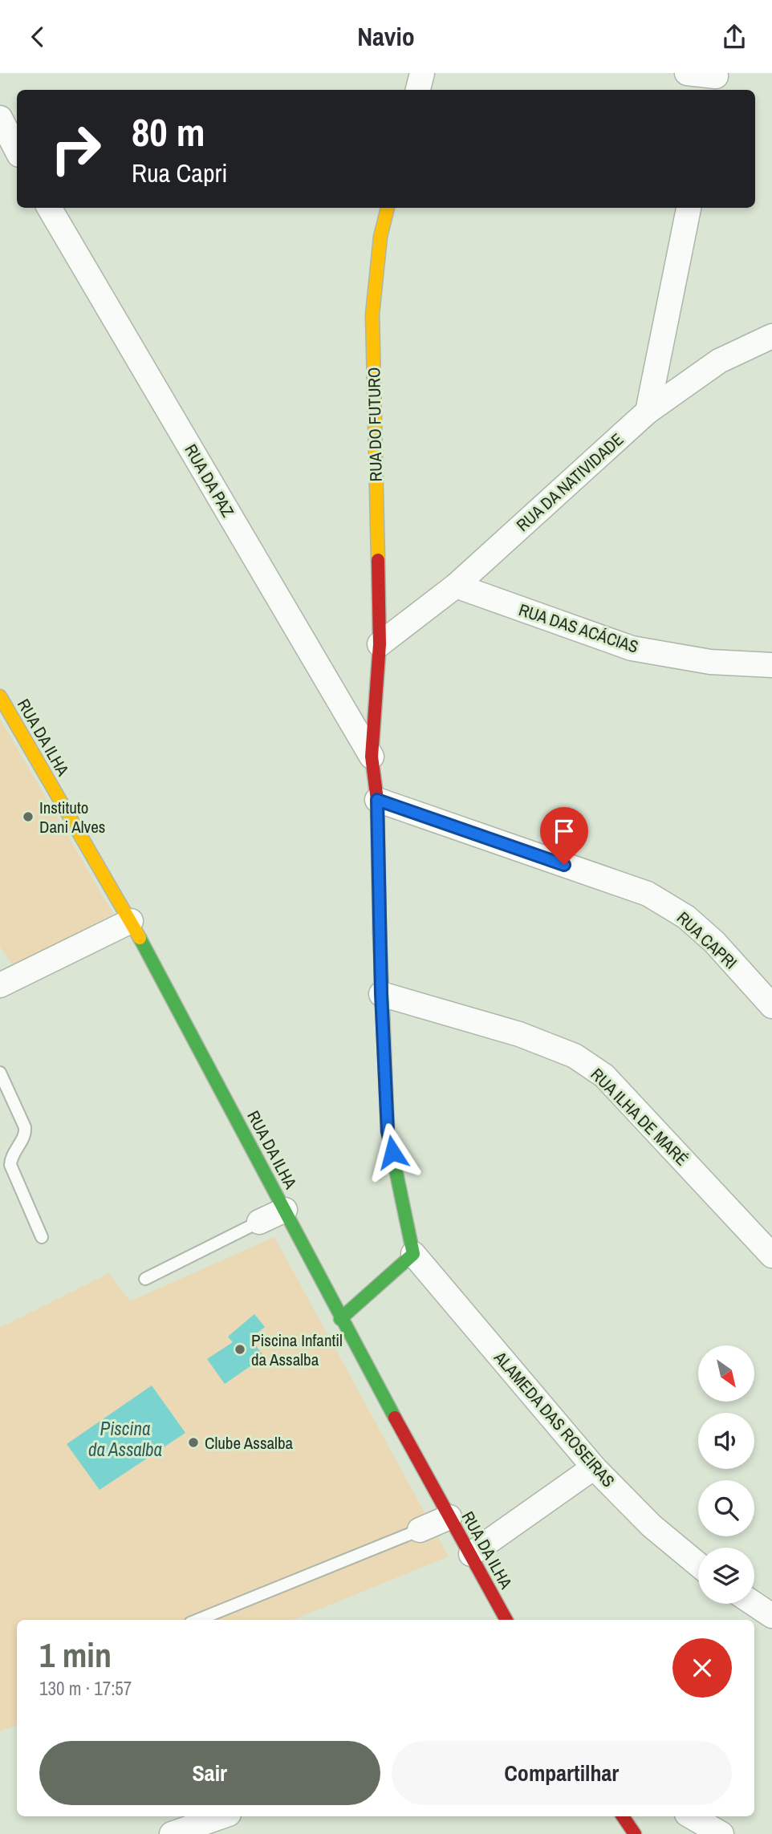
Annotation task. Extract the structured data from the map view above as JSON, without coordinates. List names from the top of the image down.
{
  "streets": {
    "street": [
      "RUA DO FUTURO",
      "RUA DA PAZ",
      "RUA DA NATIVIDADE",
      "RUA DAS ACÁCIAS",
      "RUA DA ILHA",
      "RUA CAPRI",
      "RUA ILHA DE MARÉ",
      "ALAMEDA DAS ROSEIRAS"
    ]
  },
  "crossings": [
    ["RUA DO FUTURO", "RUA DA NATIVIDADE"],
    ["RUA DA NATIVIDADE", "RUA DAS ACÁCIAS"]
  ],
  "water": ["Piscina da Assalba"],
  "places": ["Instituto Dani Alves", "Piscina Infantil da Assalba", "Clube Assalba"],
  "north": "bottom right",
  "page": {
    "header": "Navio",
    "turn": ["80 m", "Rua Capri"],
    "heading": ["1 min", "130 m · 17:57"],
    "buttons": ["Sair", "Compartilhar"]
  }
}
